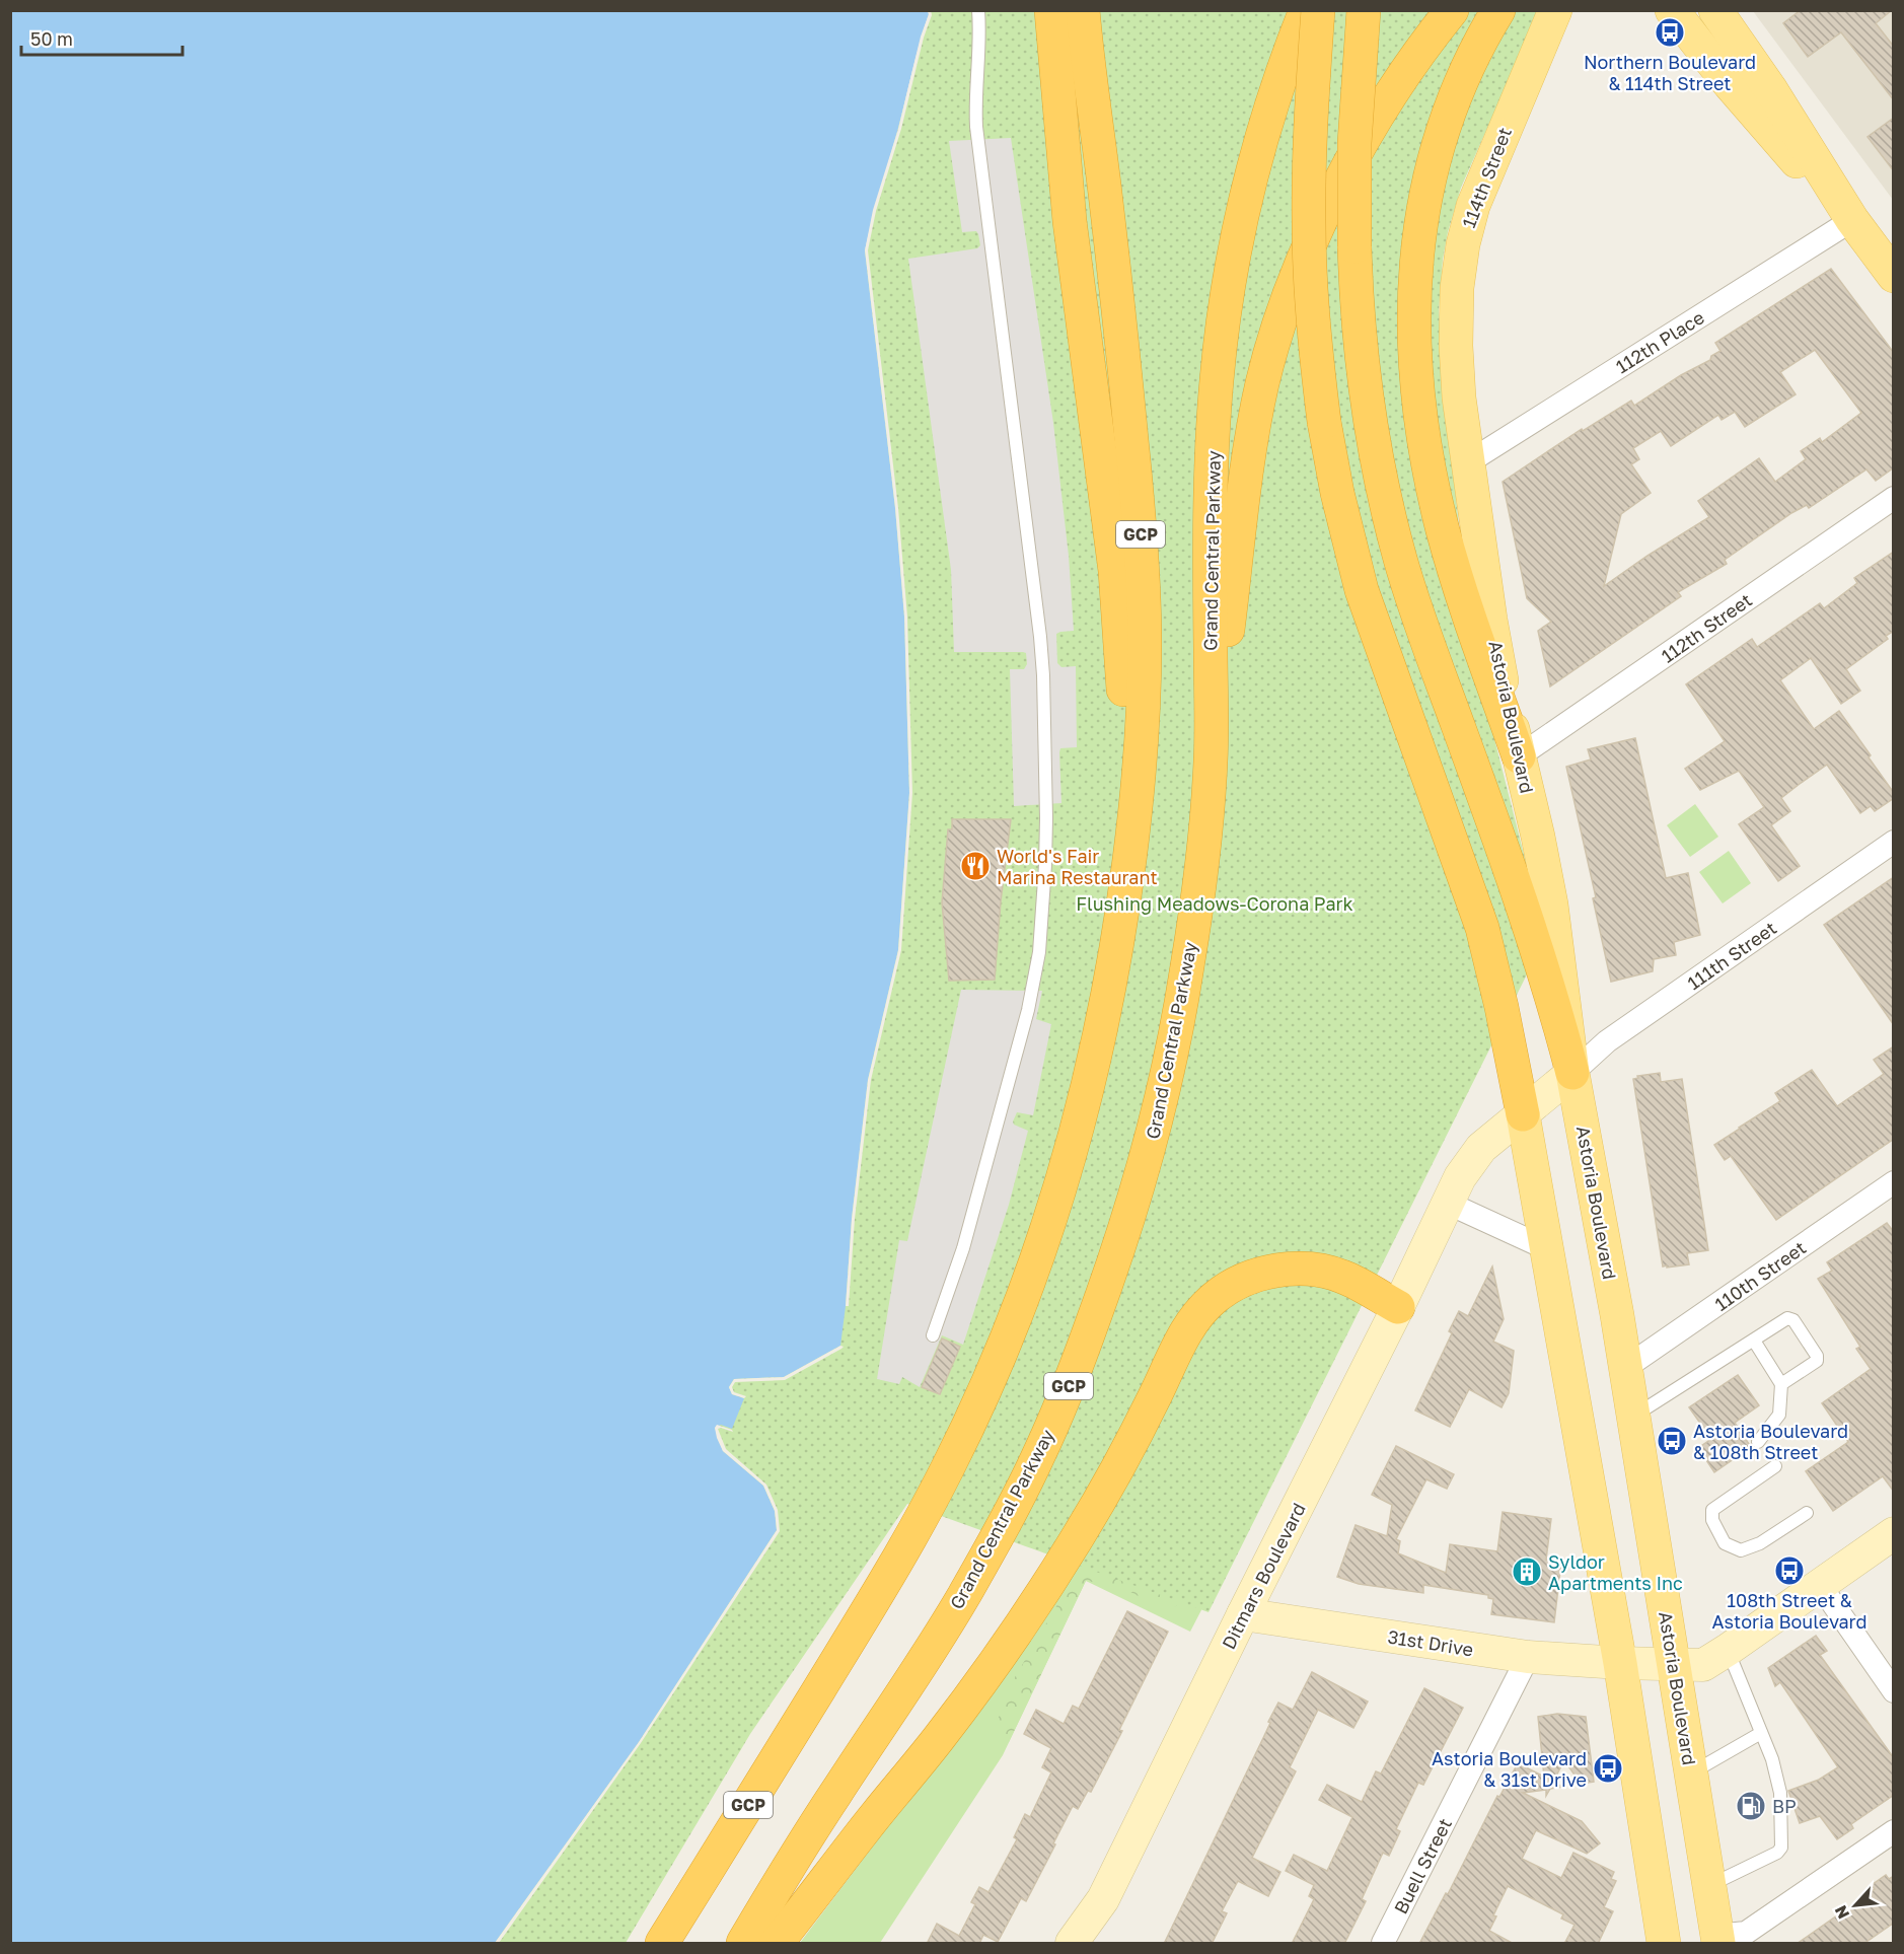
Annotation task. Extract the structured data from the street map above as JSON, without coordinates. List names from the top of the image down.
{
  "streets": {
    "highway": ["GCP", "Grand Central Parkway"],
    "main road": ["114th Street", "Astoria Boulevard"],
    "street": [
      "112th Place",
      "112th Street",
      "111th Street",
      "110th Street",
      "Ditmars Boulevard",
      "31st Drive",
      "Buell Street"
    ]
  },
  "crossings": [
    ["114th Street", "112th Place"],
    ["114th Street", "Astoria Boulevard"],
    ["112th Place", "Astoria Boulevard"],
    ["112th Street", "Astoria Boulevard"],
    ["Astoria Boulevard", "111th Street"],
    ["Astoria Boulevard", "110th Street"],
    ["Astoria Boulevard", "Ditmars Boulevard"],
    ["Astoria Boulevard", "31st Drive"],
    ["111th Street", "Ditmars Boulevard"],
    ["Ditmars Boulevard", "31st Drive"],
    ["31st Drive", "Buell Street"]
  ],
  "parks": ["Flushing Meadows-Corona Park"],
  "places": {
    "bus stop": [
      "Northern Boulevard & 114th Street",
      "Astoria Boulevard & 108th Street",
      "108th Street & Astoria Boulevard",
      "Astoria Boulevard & 31st Drive"
    ],
    "restaurant": ["World's Fair Marina Restaurant"],
    "building": ["Syldor Apartments Inc"],
    "fuel station": ["BP"]
  },
  "scale_bar": "50 m",
  "north": "bottom left"
}
